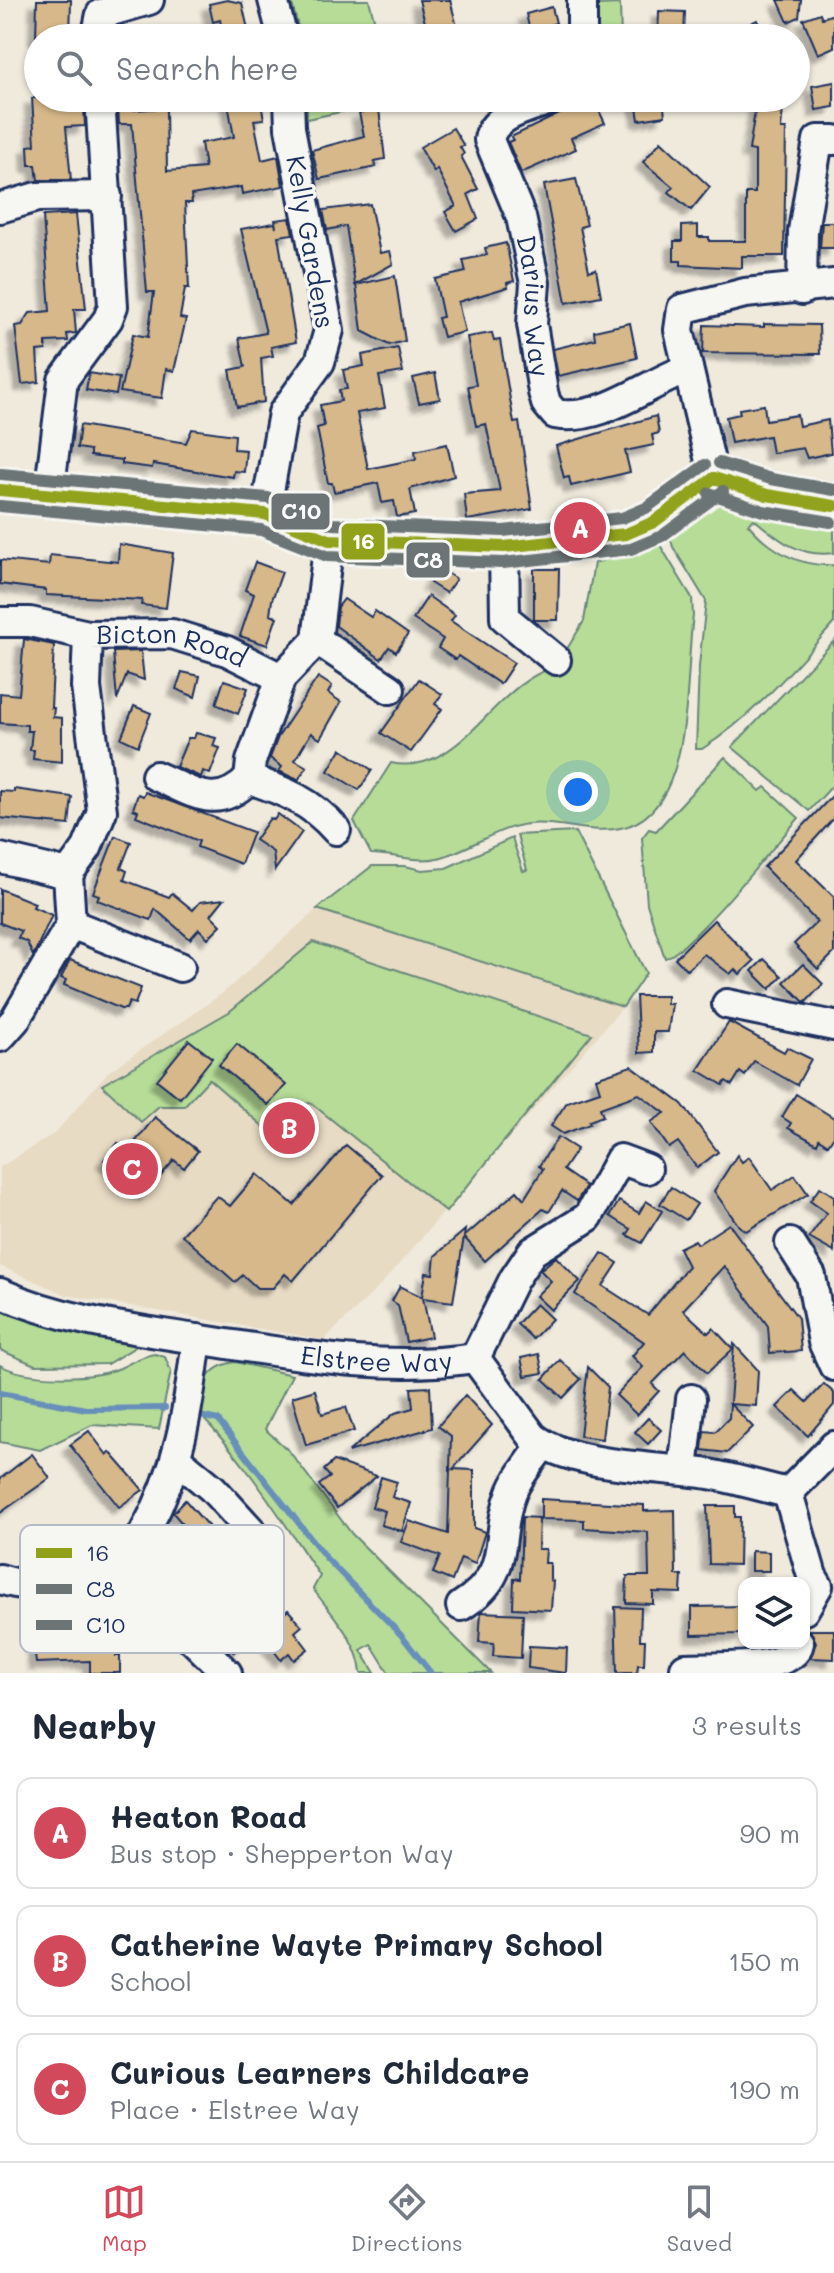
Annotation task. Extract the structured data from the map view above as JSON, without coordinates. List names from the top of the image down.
{
  "streets": {
    "street": [
      "Kelly Gardens",
      "Darius Way",
      "Bicton Road",
      "Elstree Way"
    ]
  },
  "lines": ["transit line C10", "transit line 16", "transit line C8"],
  "legend": ["16", "C8", "C10"],
  "page": {
    "search": "Search here",
    "pins": ["A", "B", "C"],
    "heading": ["Nearby", "3 results"],
    "list": [
      {
        "mark": "A",
        "name": "Heaton Road",
        "note": "Bus stop · Shepperton Way",
        "value": "90 m"
      },
      {
        "mark": "B",
        "name": "Catherine Wayte Primary School",
        "note": "School",
        "value": "150 m"
      },
      {
        "mark": "C",
        "name": "Curious Learners Childcare",
        "note": "Place · Elstree Way",
        "value": "190 m"
      }
    ],
    "nav": ["Map", "Directions", "Saved"]
  }
}
